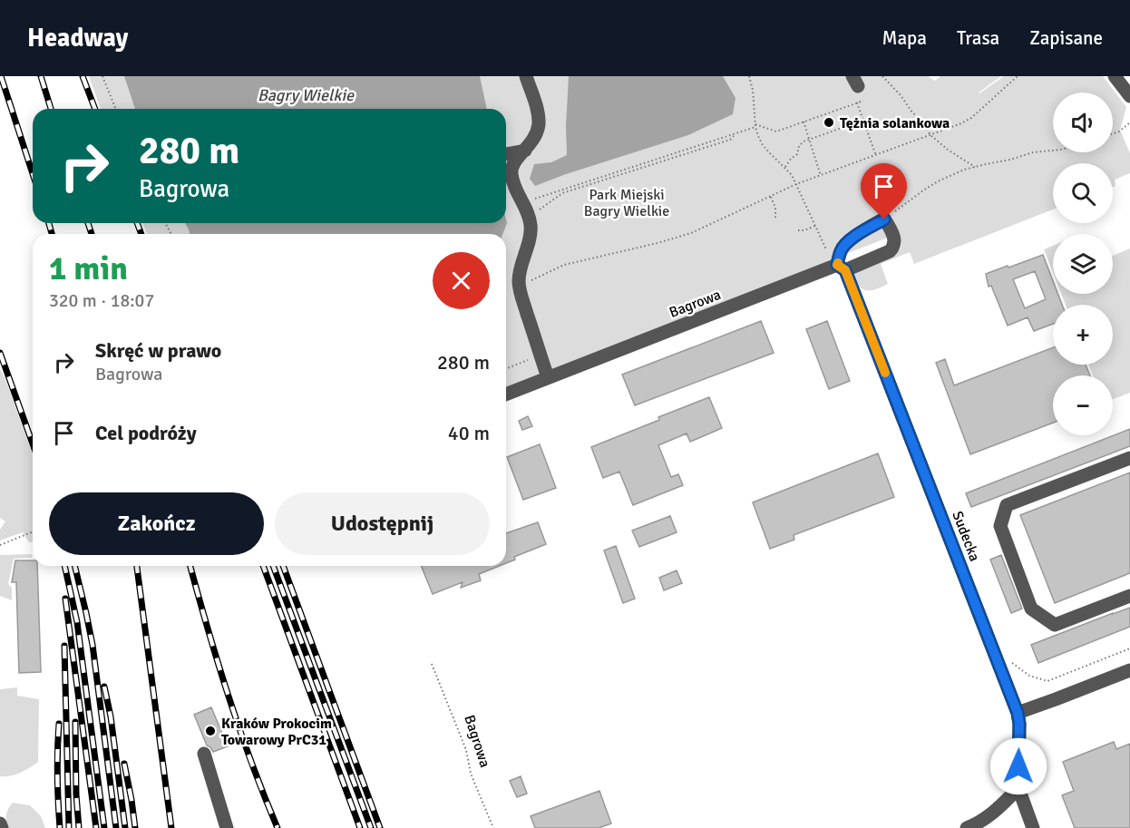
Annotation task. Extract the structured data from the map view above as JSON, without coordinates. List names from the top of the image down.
{
  "streets": {
    "street": ["Bagrowa", "Sudecka"]
  },
  "crossings": [
    ["Bagrowa", "Sudecka"]
  ],
  "water": ["Bagry Wielkie"],
  "parks": ["Park Miejski Bagry Wielkie"],
  "places": ["Tężnia solankowa", "Kraków Prokocim Towarowy PrC31"],
  "page": {
    "header": "Headway",
    "nav": ["Mapa", "Trasa", "Zapisane"],
    "map_buttons": ["+", "−"],
    "turn": ["280 m", "Bagrowa"],
    "heading": ["1 min", "320 m · 18:07"],
    "list": [
      {
        "name": "Skręć w prawo",
        "note": "Bagrowa",
        "value": "280 m"
      },
      {
        "name": "Cel podróży",
        "value": "40 m"
      }
    ],
    "buttons": ["Zakończ", "Udostępnij"]
  }
}
